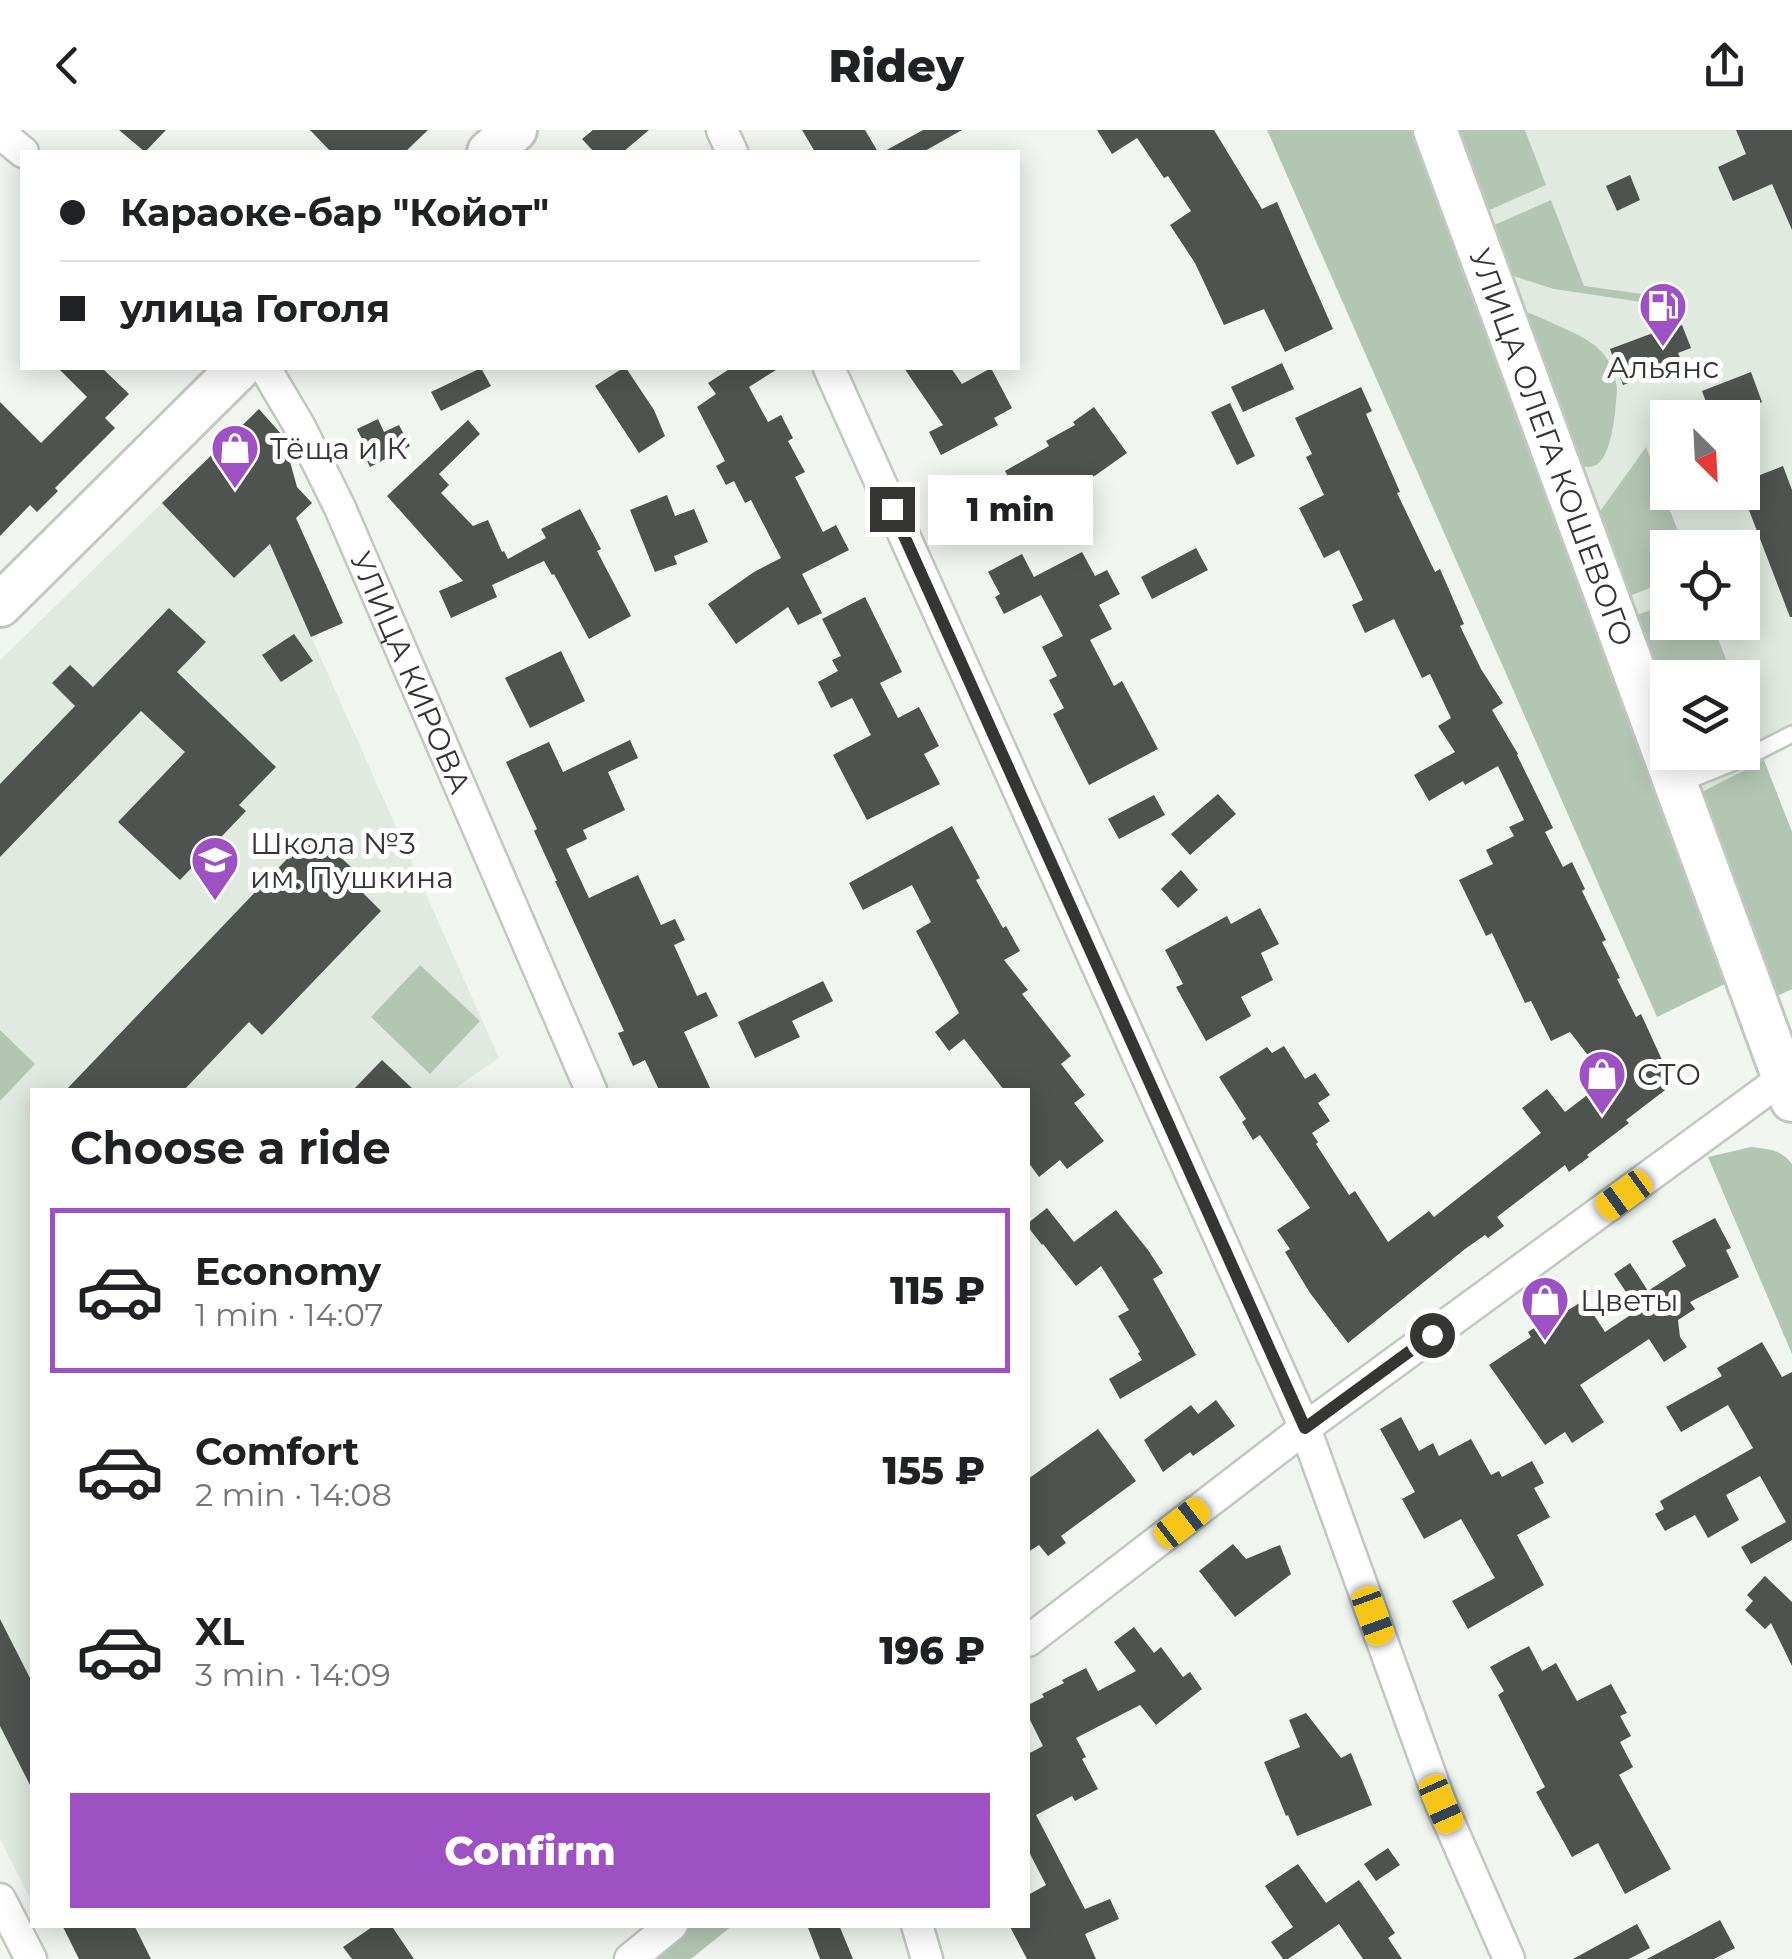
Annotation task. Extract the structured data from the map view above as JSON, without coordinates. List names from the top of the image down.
{
  "streets": {
    "street": ["УЛИЦА ОЛЕГА КОШЕВОГО", "УЛИЦА КИРОВА"]
  },
  "places": {
    "fuel station": ["Альянс"],
    "shop": ["Тёща и К", "СТО", "Цветы"],
    "school or university": ["Школа №3 им. Пушкина"]
  },
  "north": "bottom right",
  "page": {
    "header": "Ridey",
    "banner": ["Караоке-бар \"Койот\"", "улица Гоголя"],
    "bubble": "1 min",
    "heading": "Choose a ride",
    "list": [
      {
        "name": "Economy",
        "note": "1 min · 14:07",
        "value": "115 ₽"
      },
      {
        "name": "Comfort",
        "note": "2 min · 14:08",
        "value": "155 ₽"
      },
      {
        "name": "XL",
        "note": "3 min · 14:09",
        "value": "196 ₽"
      }
    ],
    "buttons": "Confirm"
  }
}
